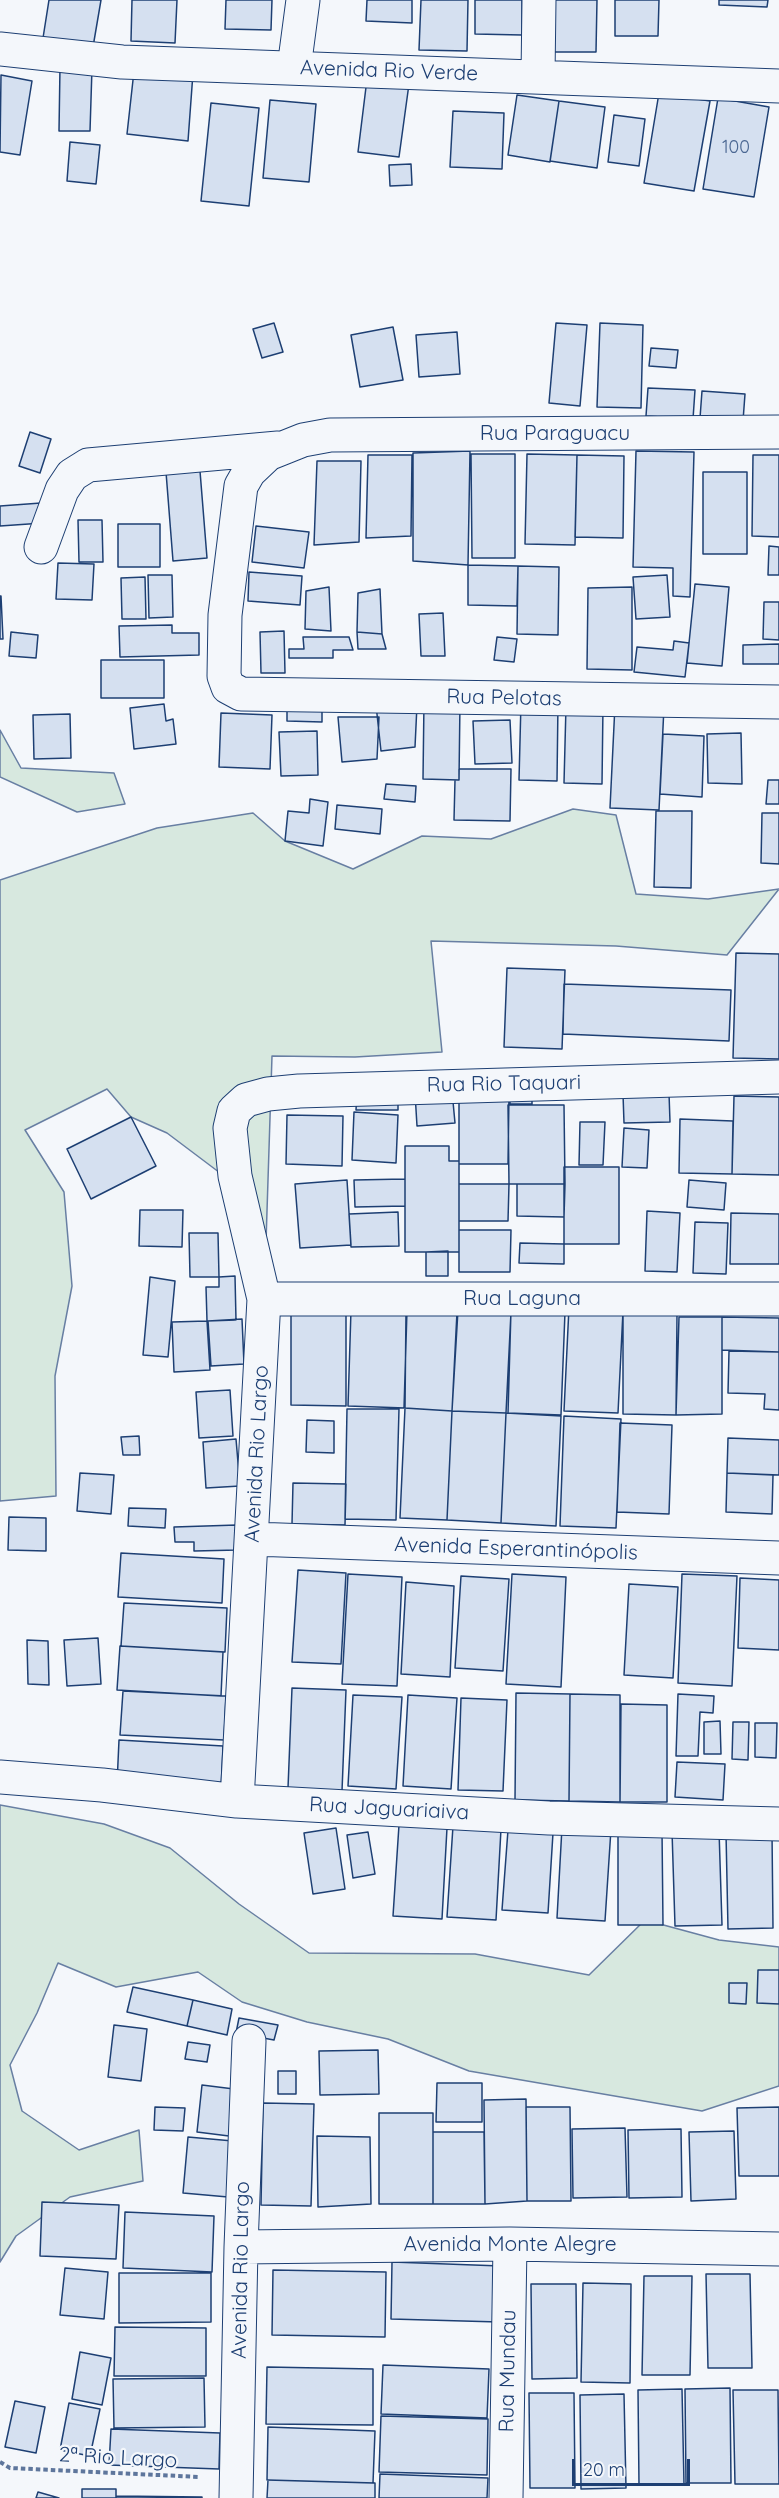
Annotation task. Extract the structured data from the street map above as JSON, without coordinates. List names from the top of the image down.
{
  "streets": {
    "street": [
      "Avenida Rio Verde",
      "Rua Paraguacu",
      "Rua Pelotas",
      "Rua Rio Taquari",
      "Rua Laguna",
      "Avenida Rio Largo",
      "Avenida Esperantinópolis",
      "Rua Jaguariaiva",
      "Avenida Monte Alegre",
      "Rua Mundau"
    ],
    "path": ["2ª Rio Largo"]
  },
  "crossings": [
    ["Rua Paraguacu", "Rua Pelotas"],
    ["Rua Rio Taquari", "Avenida Rio Largo"],
    ["Rua Laguna", "Avenida Rio Largo"],
    ["Avenida Rio Largo", "Avenida Esperantinópolis"],
    ["Avenida Rio Largo", "Rua Jaguariaiva"],
    ["Avenida Rio Largo", "Avenida Monte Alegre"],
    ["Avenida Rio Largo", "2ª Rio Largo"],
    ["Avenida Monte Alegre", "Rua Mundau"]
  ],
  "house_numbers": ["100"],
  "scale_bar": "20 m"
}
